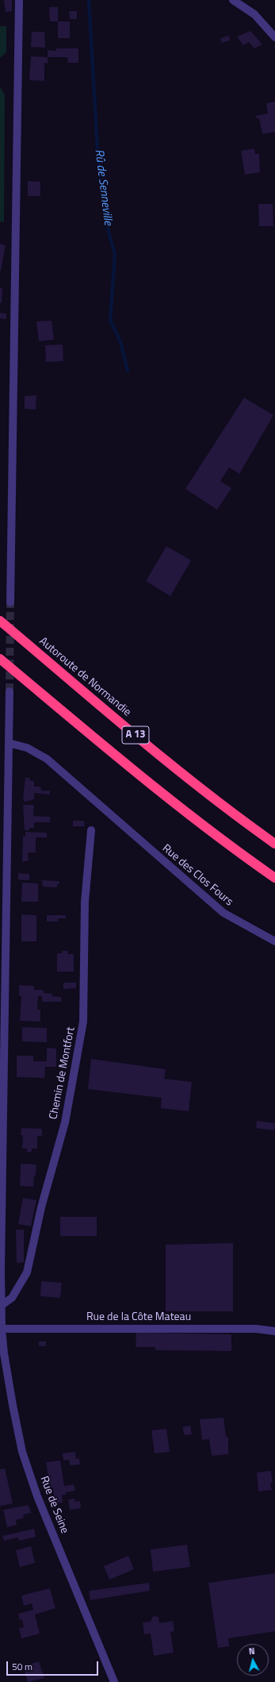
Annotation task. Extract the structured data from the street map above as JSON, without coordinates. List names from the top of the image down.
{
  "streets": {
    "highway": ["Autoroute de Normandie", "A 13"],
    "street": [
      "Rue des Clos Fours",
      "Chemin de Montfort",
      "Rue de la Côte Mateau",
      "Rue de Seine"
    ]
  },
  "crossings": [
    ["Rue des Clos Fours", "Rue de Seine"],
    ["Chemin de Montfort", "Rue de Seine"],
    ["Rue de la Côte Mateau", "Rue de Seine"]
  ],
  "water": ["Rû de Senneville"],
  "scale_bar": "50 m",
  "north": "top"
}
